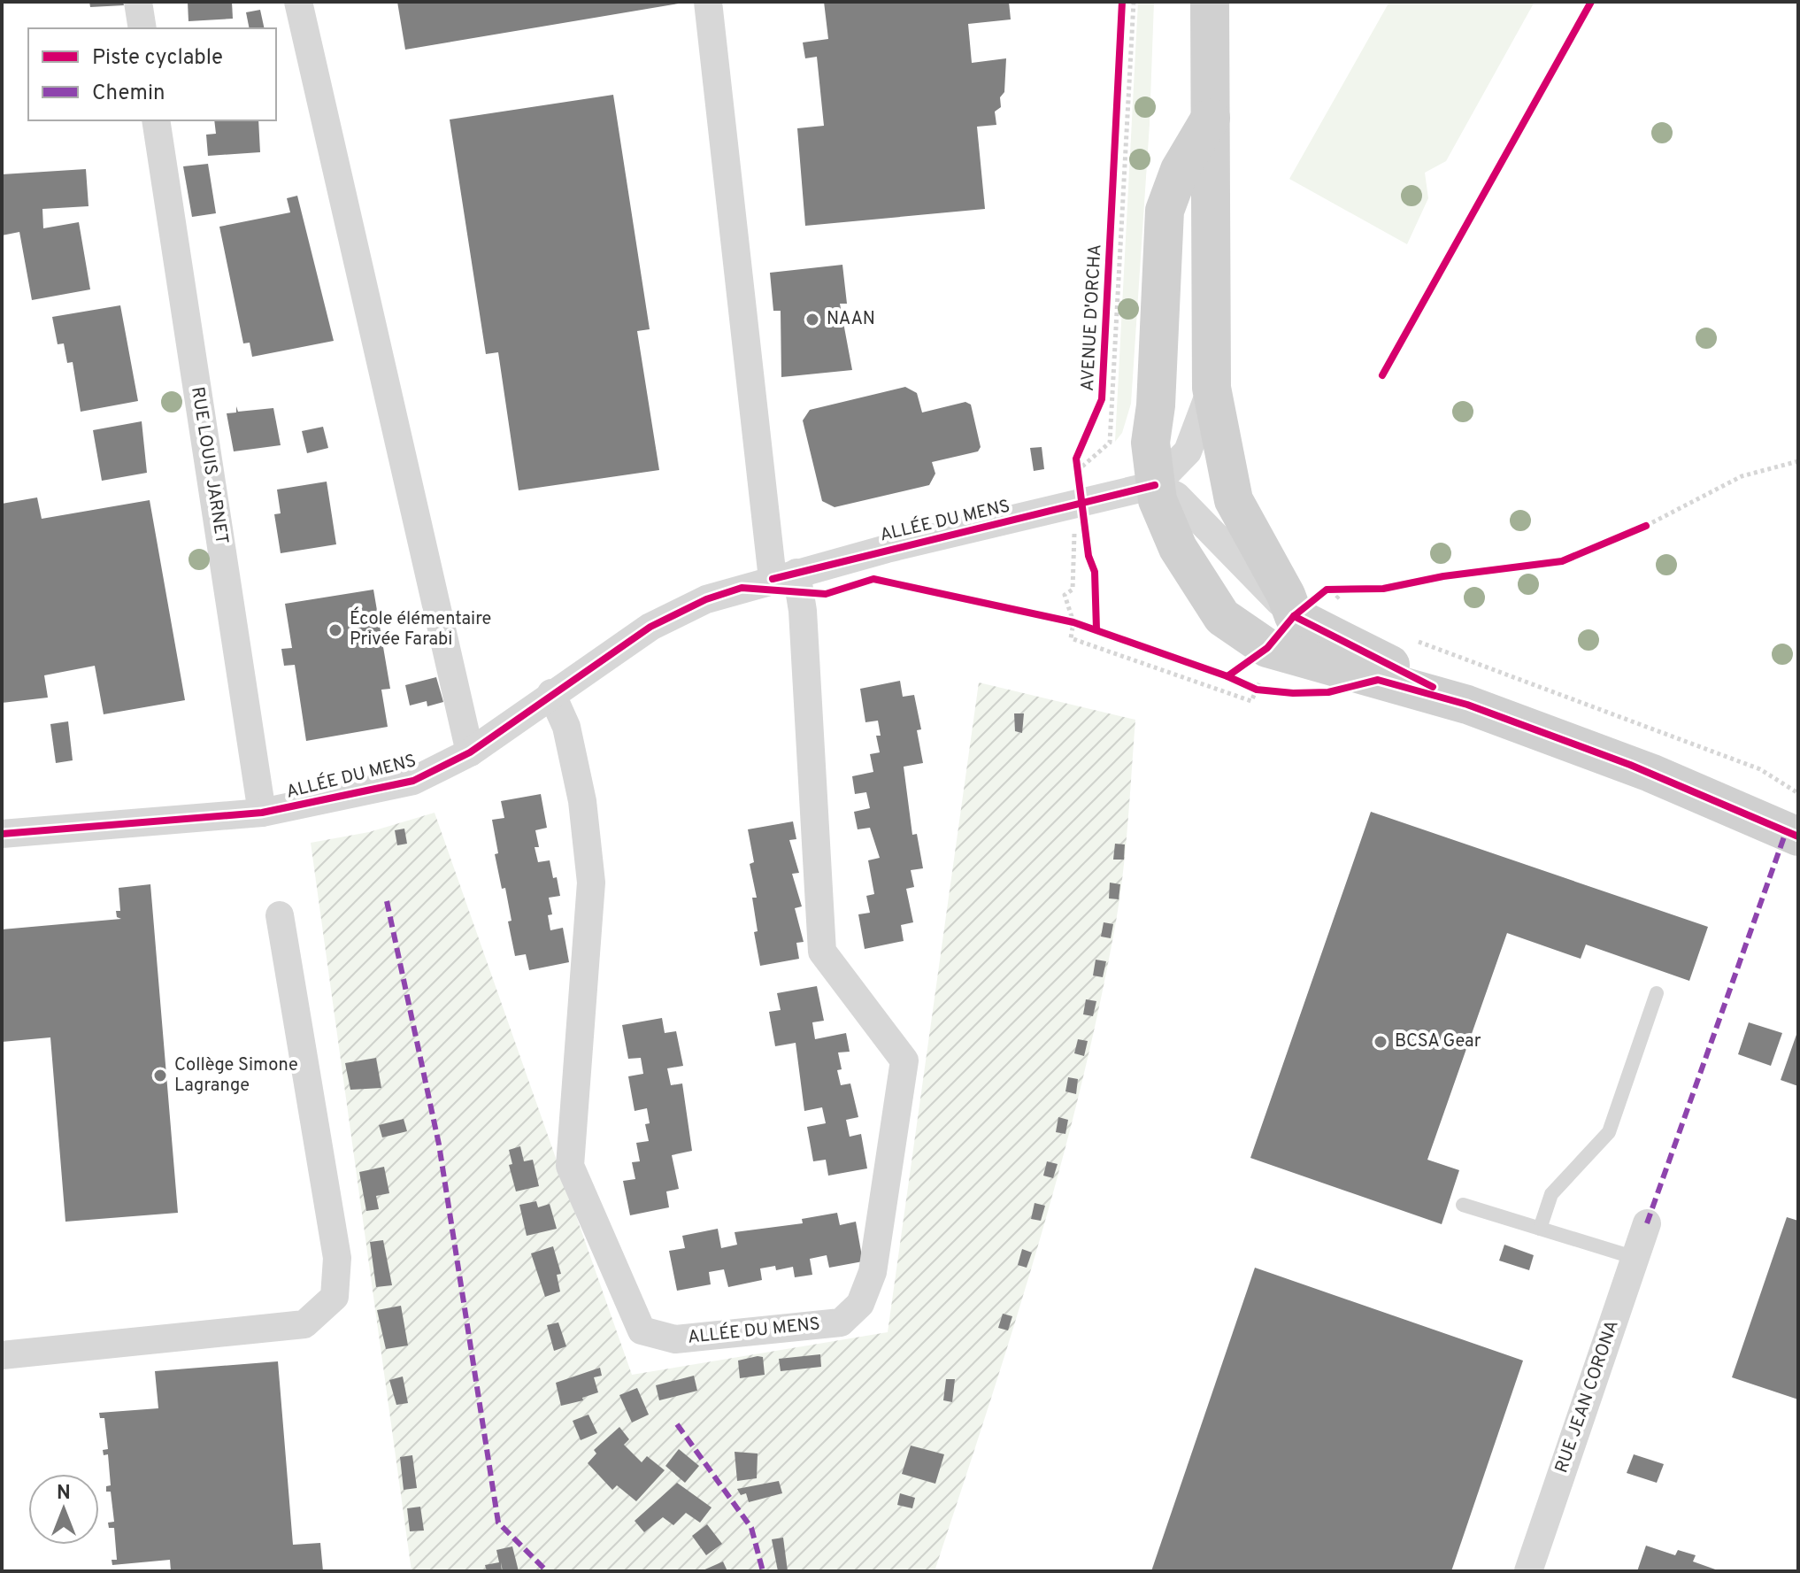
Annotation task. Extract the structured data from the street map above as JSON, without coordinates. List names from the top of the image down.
{
  "streets": {
    "street": ["RUE LOUIS JARNET", "ALLÉE DU MENS", "RUE JEAN CORONA"],
    "cycle path": ["AVENUE D'ORCHA"]
  },
  "crossings": [
    ["RUE LOUIS JARNET", "ALLÉE DU MENS"]
  ],
  "places": [
    "NAAN",
    "École élémentaire Privée Farabi",
    "BCSA Gear",
    "Collège Simone Lagrange"
  ],
  "legend": ["Piste cyclable", "Chemin"],
  "north": "top"
}
